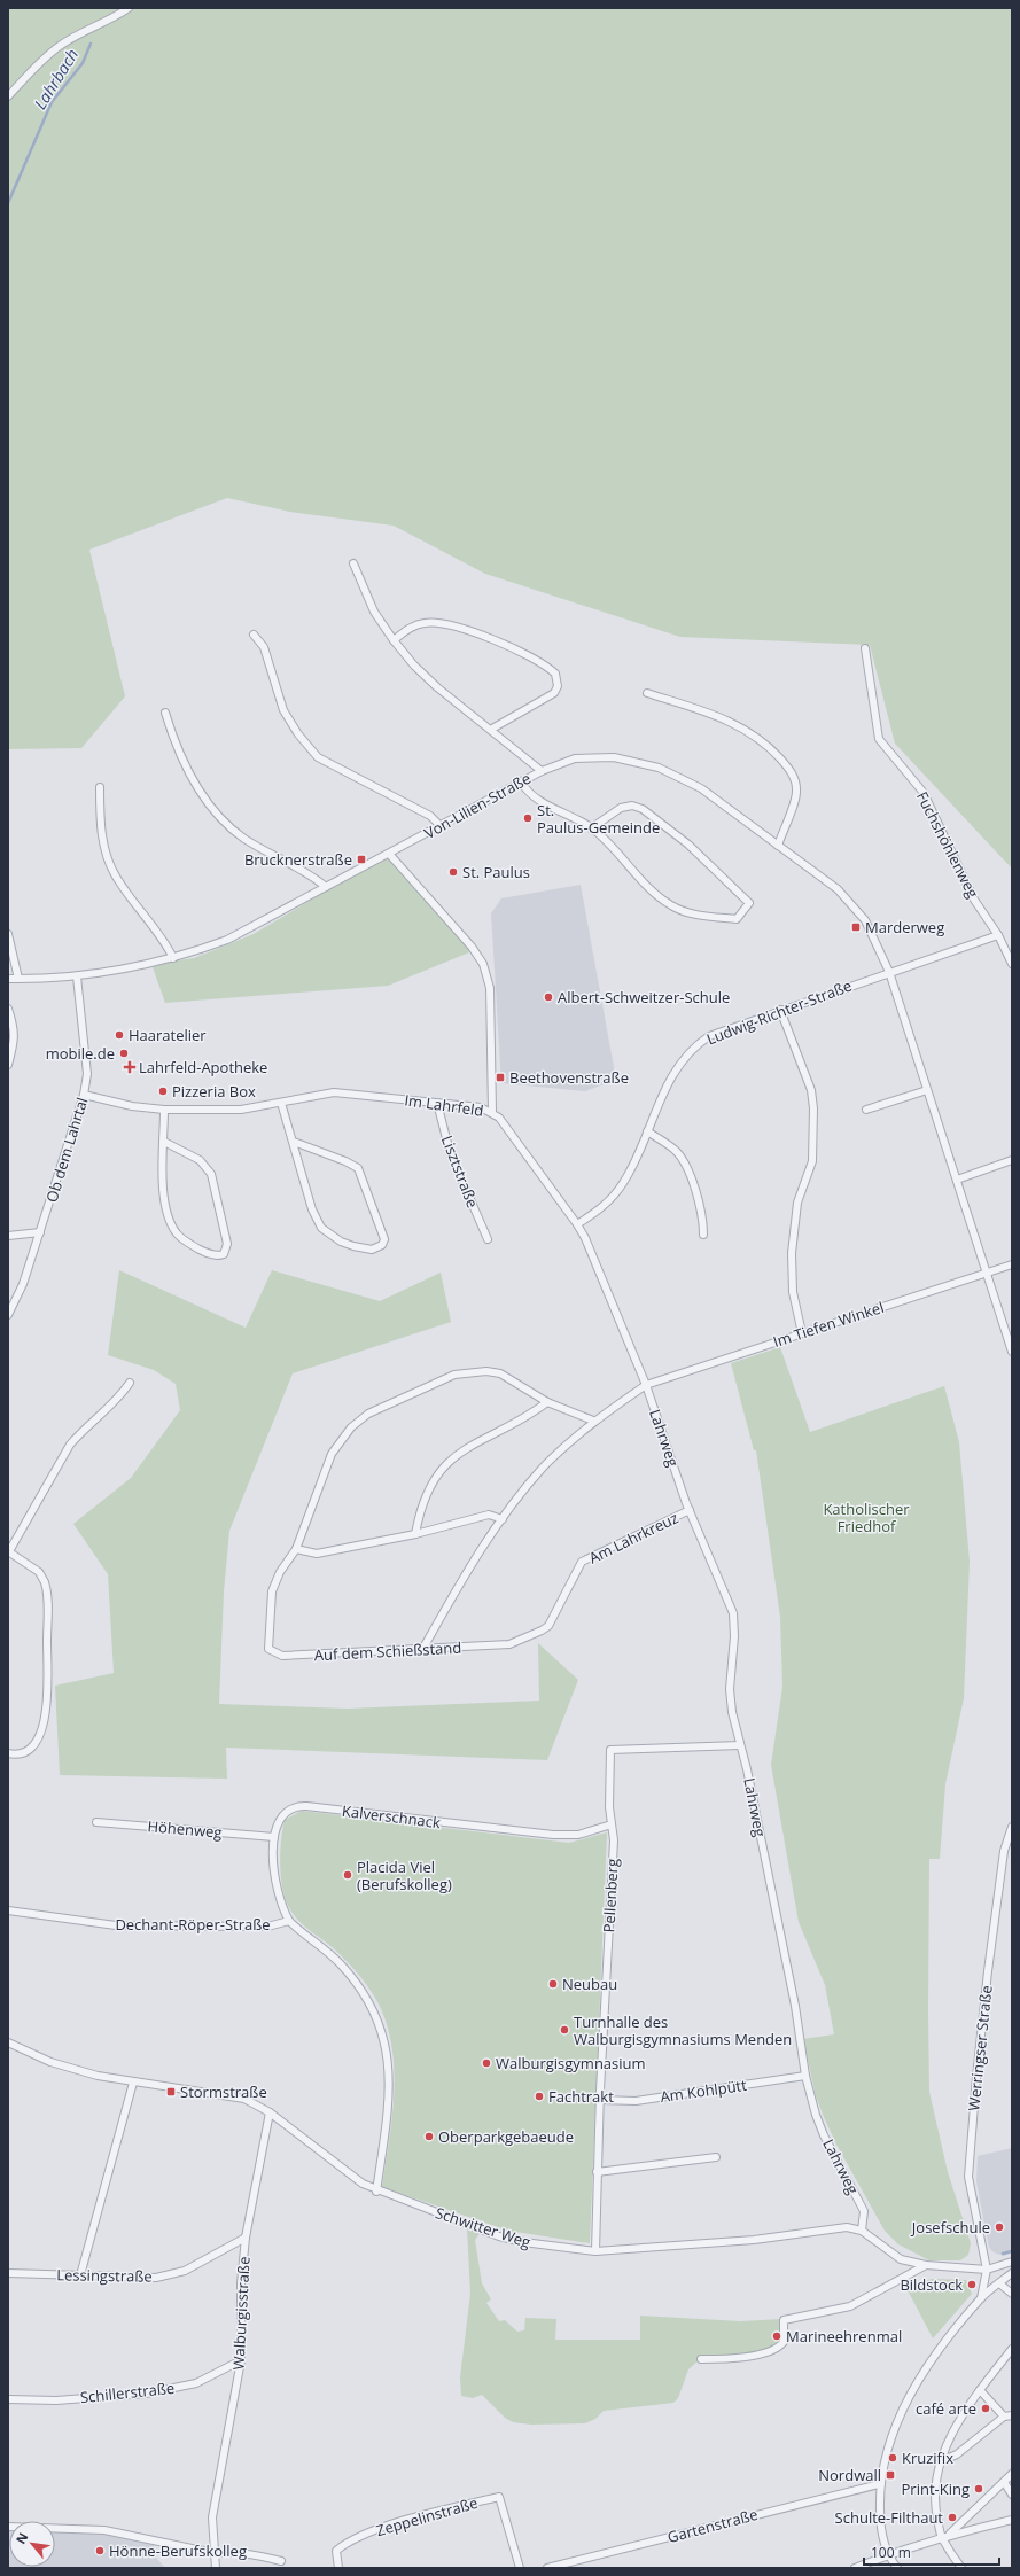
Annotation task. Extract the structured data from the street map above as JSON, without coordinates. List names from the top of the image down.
{
  "streets": {
    "street": [
      "Von-Lilien-Straße",
      "Fuchshöhlenweg",
      "Ludwig-Richter-Straße",
      "Im Lahrfeld",
      "Ob dem Lahrtal",
      "Lisztstraße",
      "Im Tiefen Winkel",
      "Lahrweg",
      "Am Lahrkreuz",
      "Auf dem Schießstand",
      "Kalverschnack",
      "Höhenweg",
      "Pellenberg",
      "Dechant-Röper-Straße",
      "Werringser Straße",
      "Am Kohlpütt",
      "Schwitter Weg",
      "Lessingstraße",
      "Walburgisstraße",
      "Schillerstraße",
      "Zeppelinstraße",
      "Gartenstraße"
    ]
  },
  "crossings": [
    ["Von-Lilien-Straße", "Ludwig-Richter-Straße"],
    ["Von-Lilien-Straße", "Ob dem Lahrtal"],
    ["Ludwig-Richter-Straße", "Im Lahrfeld"],
    ["Im Lahrfeld", "Ob dem Lahrtal"],
    ["Im Lahrfeld", "Lisztstraße"],
    ["Im Lahrfeld", "Im Tiefen Winkel"],
    ["Im Lahrfeld", "Lahrweg"],
    ["Im Tiefen Winkel", "Lahrweg"],
    ["Im Tiefen Winkel", "Auf dem Schießstand"],
    ["Lahrweg", "Am Lahrkreuz"],
    ["Lahrweg", "Pellenberg"],
    ["Lahrweg", "Am Kohlpütt"],
    ["Lahrweg", "Schwitter Weg"],
    ["Am Lahrkreuz", "Auf dem Schießstand"],
    ["Kalverschnack", "Höhenweg"],
    ["Kalverschnack", "Pellenberg"],
    ["Kalverschnack", "Dechant-Röper-Straße"],
    ["Pellenberg", "Am Kohlpütt"],
    ["Pellenberg", "Schwitter Weg"],
    ["Dechant-Röper-Straße", "Schwitter Weg"],
    ["Schwitter Weg", "Walburgisstraße"],
    ["Lessingstraße", "Walburgisstraße"],
    ["Walburgisstraße", "Schillerstraße"]
  ],
  "water": ["Lahrbach"],
  "parks": ["Katholischer Friedhof"],
  "places": {
    "other": [
      "St. Paulus-Gemeinde",
      "St. Paulus",
      "Albert-Schweitzer-Schule",
      "Haaratelier",
      "mobile.de",
      "Pizzeria Box",
      "Placida Viel (Berufskolleg)",
      "Neubau",
      "Turnhalle des Walburgisgymnasiums Menden",
      "Walburgisgymnasium",
      "Fachtrakt",
      "Oberparkgebaeude",
      "Josefschule",
      "Bildstock",
      "Marineehrenmal",
      "café arte",
      "Kruzifix",
      "Print-King",
      "Schulte-Filthaut",
      "Hönne-Berufskolleg"
    ],
    "transit": [
      "Brucknerstraße",
      "Marderweg",
      "Beethovenstraße",
      "Stormstraße",
      "Nordwall"
    ],
    "health": ["Lahrfeld-Apotheke"]
  },
  "scale_bar": "100 m",
  "north": "top left"
}
